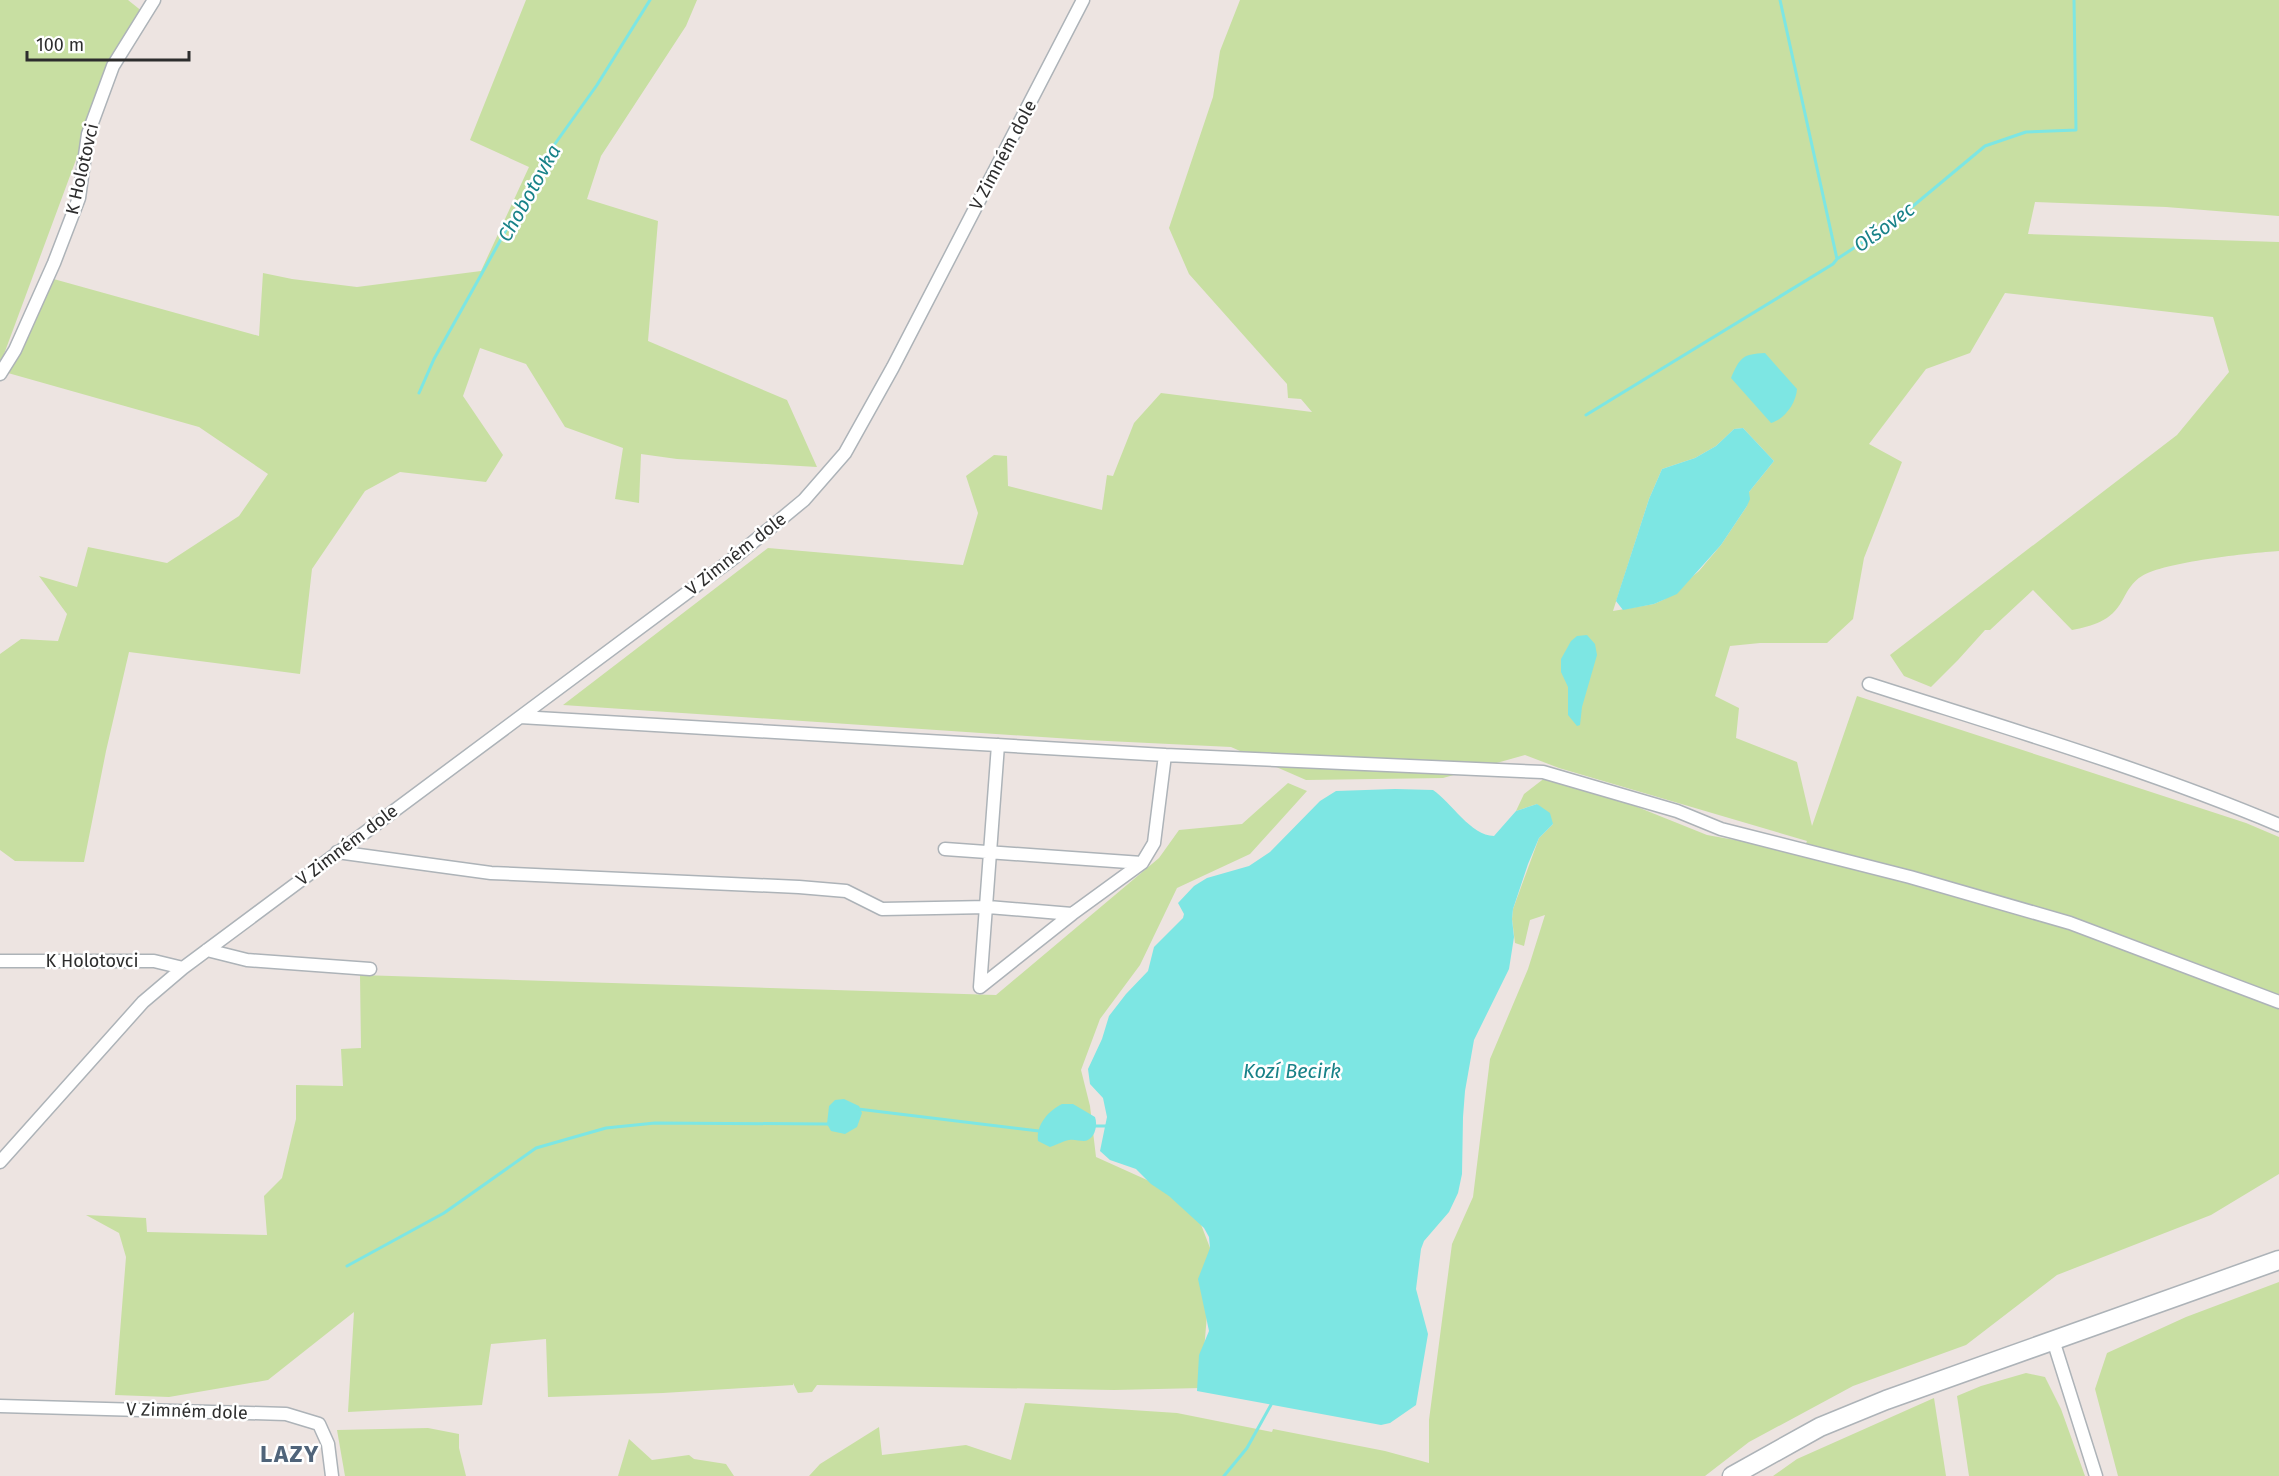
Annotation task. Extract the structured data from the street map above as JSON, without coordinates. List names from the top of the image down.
{
  "streets": {
    "street": ["V Zimném dole", "K Holotovci"]
  },
  "crossings": [
    ["V Zimném dole", "K Holotovci"]
  ],
  "districts": ["LAZY"],
  "water": ["Chobotovka", "Olšovec", "Kozí Becirk"],
  "scale_bar": "100 m"
}
